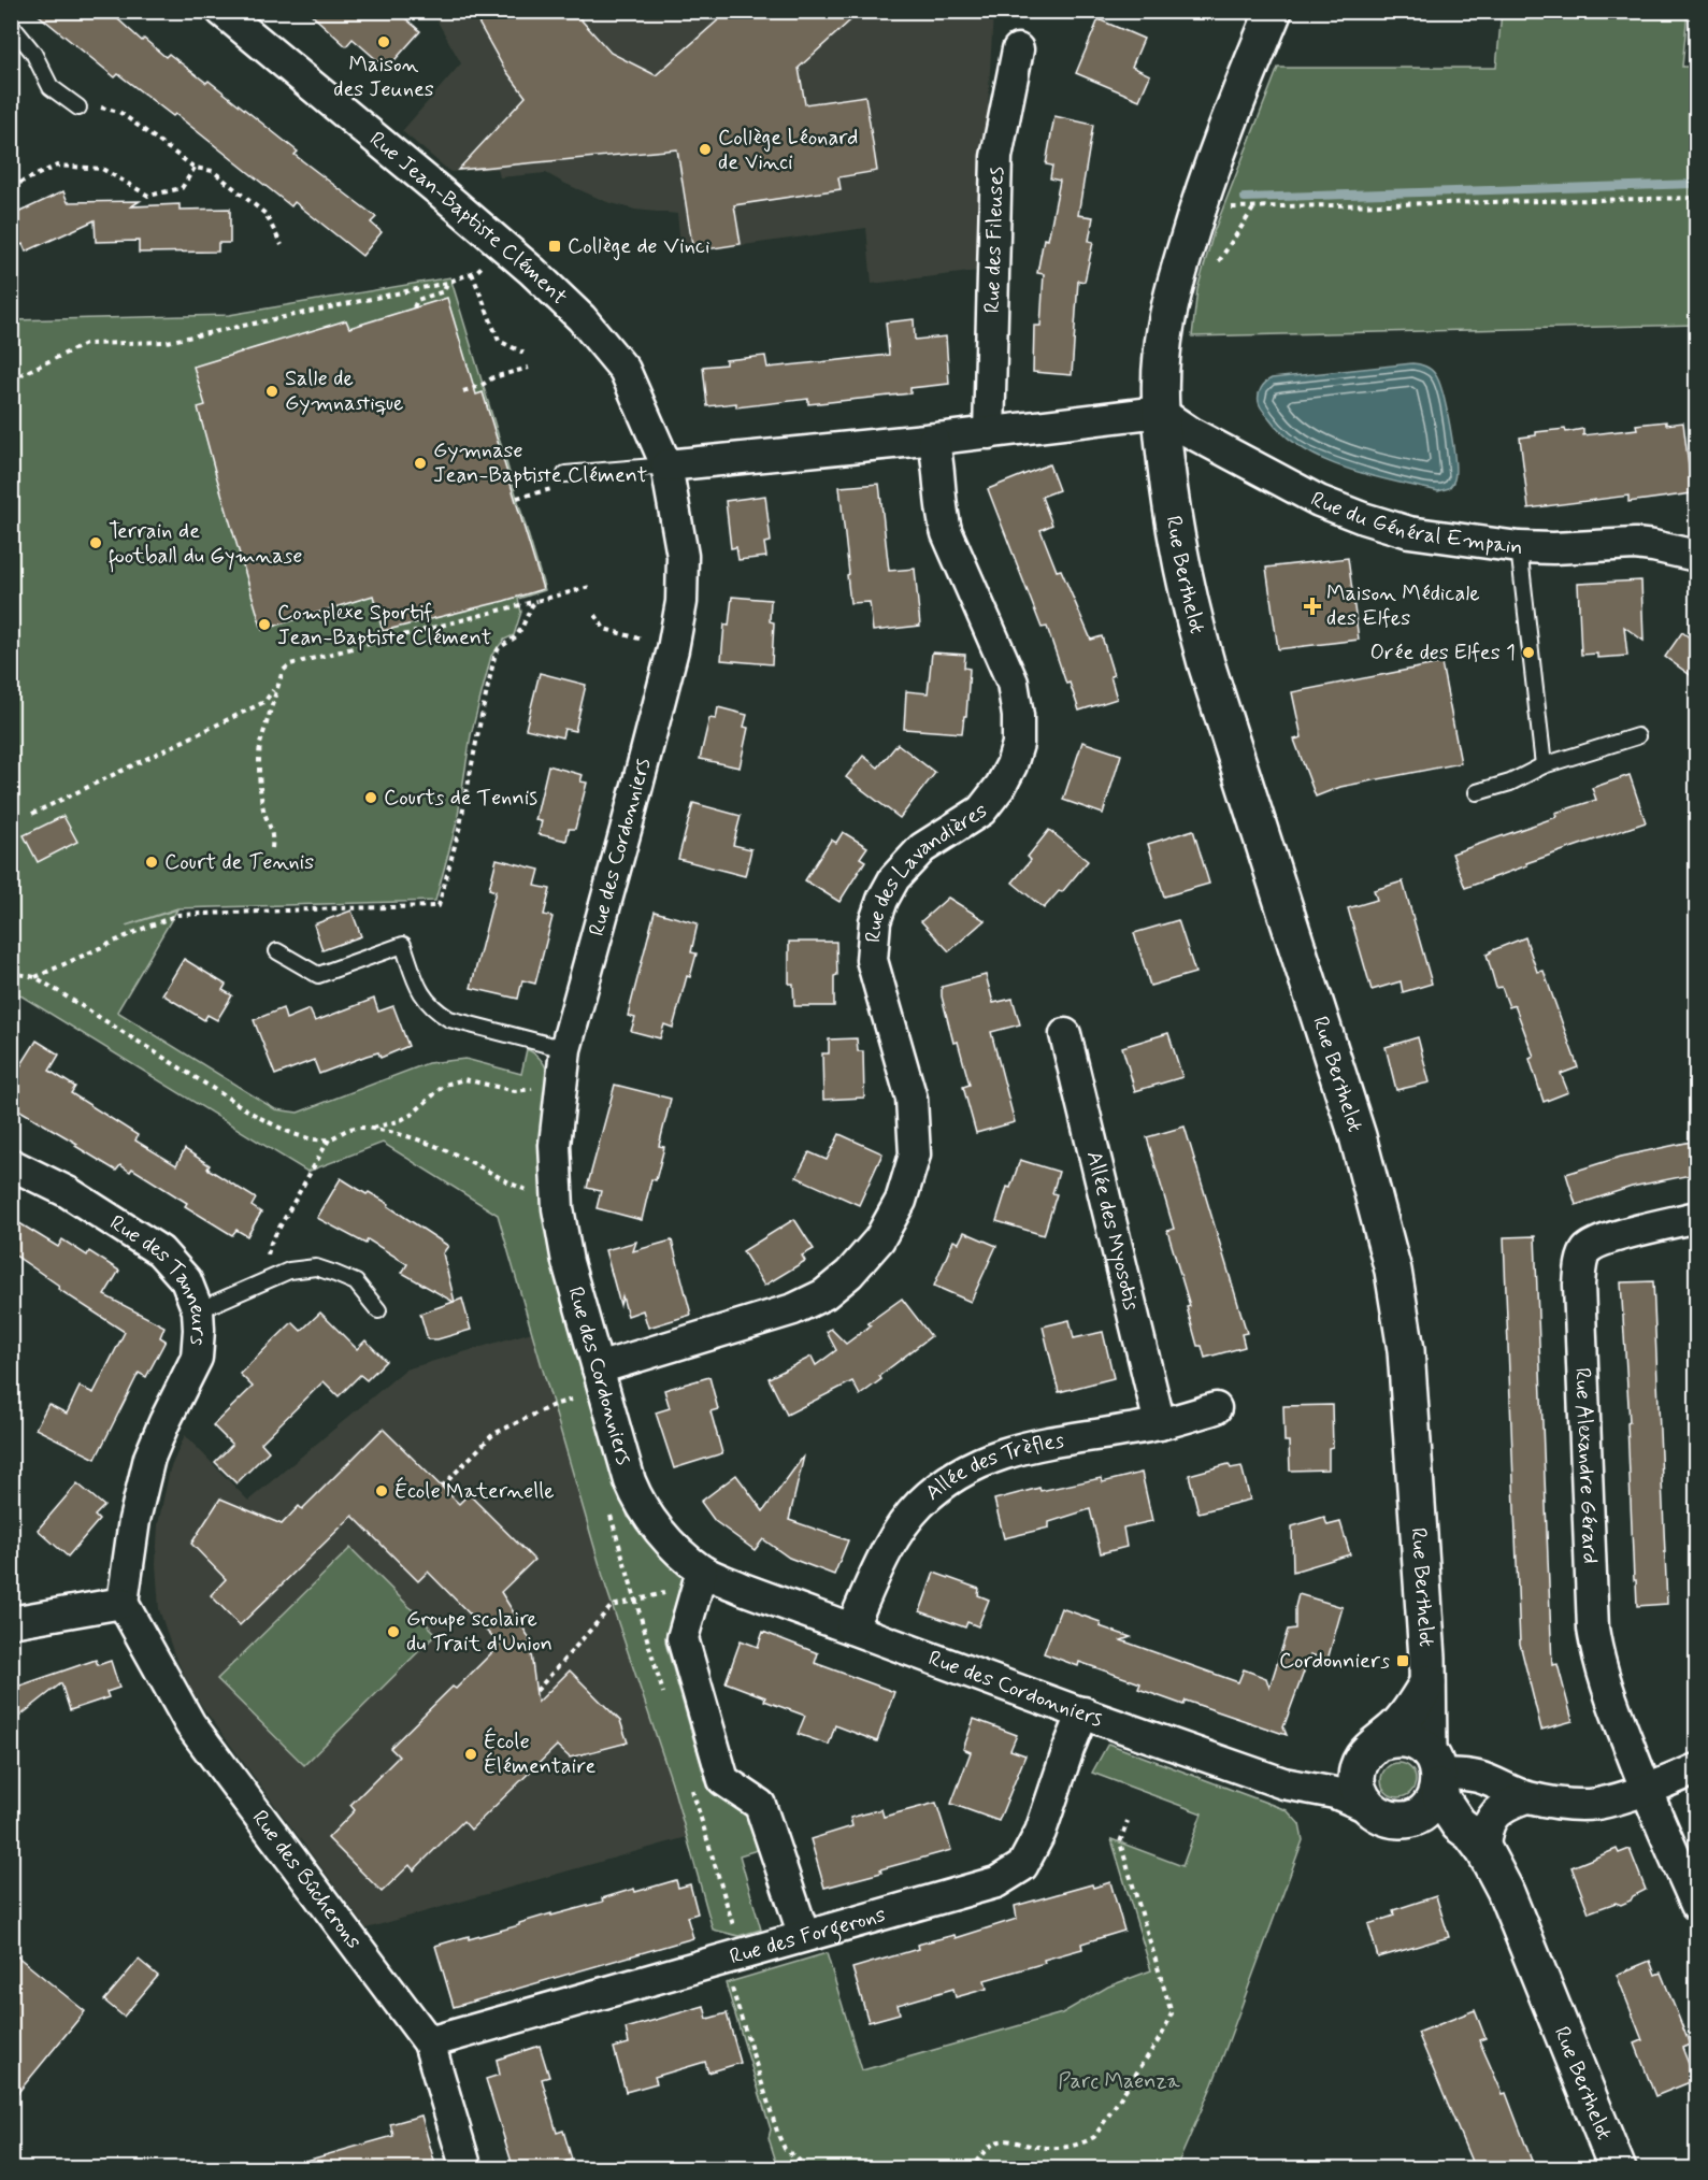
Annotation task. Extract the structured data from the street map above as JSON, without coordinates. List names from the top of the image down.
{
  "streets": {
    "street": [
      "Rue Jean-Baptiste Clément",
      "Rue des Fileuses",
      "Rue du Général Empain",
      "Rue Berthelot",
      "Rue des Cordonniers",
      "Rue des Lavandières",
      "Allée des Myosotis",
      "Rue des Tanneurs",
      "Rue Alexandre Gérard",
      "Allée des Trèfles",
      "Rue des Bûcherons",
      "Rue des Forgerons"
    ]
  },
  "crossings": [
    ["Rue Jean-Baptiste Clément", "Rue des Cordonniers"],
    ["Rue du Général Empain", "Rue Berthelot"],
    ["Rue Berthelot", "Rue des Cordonniers"],
    ["Rue des Cordonniers", "Rue des Lavandières"],
    ["Rue des Cordonniers", "Allée des Trèfles"],
    ["Rue des Cordonniers", "Rue des Forgerons"],
    ["Allée des Myosotis", "Allée des Trèfles"],
    ["Rue des Tanneurs", "Rue des Bûcherons"],
    ["Rue des Bûcherons", "Rue des Forgerons"]
  ],
  "parks": ["Parc Maenza"],
  "places": {
    "other": [
      "Maison des Jeunes",
      "Collège Léonard de Vinci",
      "Salle de Gymnastique",
      "Gymnase Jean-Baptiste Clément",
      "Terrain de football du Gymnase",
      "Complexe Sportif Jean-Baptiste Clément",
      "Orée des Elfes 1",
      "Courts de Tennis",
      "Court de Tennis",
      "École Maternelle",
      "Groupe scolaire du Trait d'Union",
      "École Élémentaire"
    ],
    "transit": ["Collège de Vinci", "Cordonniers"],
    "health": ["Maison Médicale des Elfes"]
  }
}
